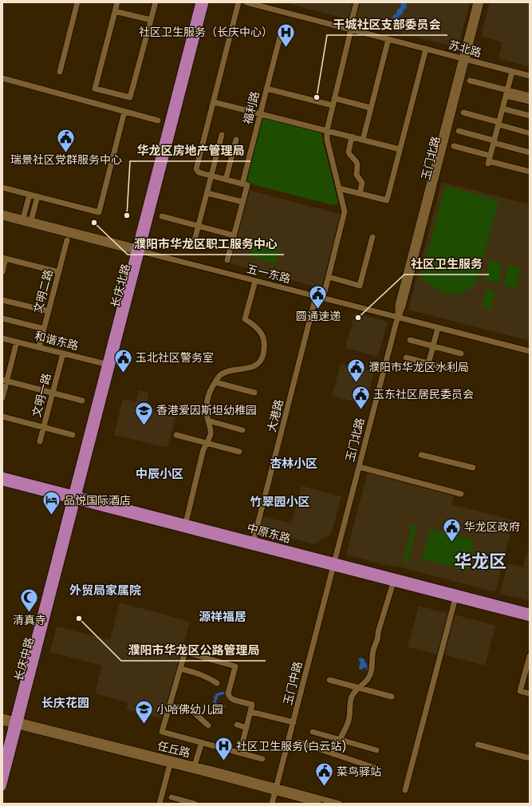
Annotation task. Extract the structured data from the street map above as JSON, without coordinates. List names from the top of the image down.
{
  "streets": {
    "main road": ["长庆北路", "中原东路", "长庆中路"],
    "street": [
      "苏北路",
      "福利路",
      "玉门北路",
      "五一东路",
      "文明二路",
      "和谐东路",
      "文明一路",
      "大港路",
      "玉门中路",
      "任丘路"
    ]
  },
  "crossings": [
    ["苏北路", "玉门北路"],
    ["玉门北路", "五一东路"],
    ["玉门北路", "中原东路"],
    ["玉门北路", "玉门中路"],
    ["五一东路", "长庆北路"],
    ["五一东路", "大港路"],
    ["长庆北路", "和谐东路"],
    ["长庆北路", "中原东路"],
    ["长庆北路", "长庆中路"],
    ["文明二路", "和谐东路"],
    ["和谐东路", "文明一路"],
    ["大港路", "中原东路"],
    ["中原东路", "长庆中路"],
    ["中原东路", "玉门中路"],
    ["长庆中路", "任丘路"],
    ["玉门中路", "任丘路"]
  ],
  "districts": [
    "杏林小区",
    "中辰小区",
    "竹翠园小区",
    "华龙区",
    "外贸局家属院",
    "源祥福居",
    "长庆花园"
  ],
  "places": {
    "hospital": ["社区卫生服务（长庆中心）", "社区卫生服务(白云站)"],
    "other": [
      "干城社区支部委员会",
      "华龙区房地产管理局",
      "濮阳市华龙区职工服务中心",
      "社区卫生服务",
      "濮阳市华龙区公路管理局"
    ],
    "public building": [
      "瑞景社区党群服务中心",
      "圆通速递",
      "玉北社区警务室",
      "濮阳市华龙区水利局",
      "玉东社区居民委员会",
      "华龙区政府",
      "菜鸟驿站"
    ],
    "school or university": ["香港爱因斯坦幼稚园", "小哈佛幼儿园"],
    "hotel": ["品悦国际酒店"],
    "mosque": ["清真寺"]
  }
}
